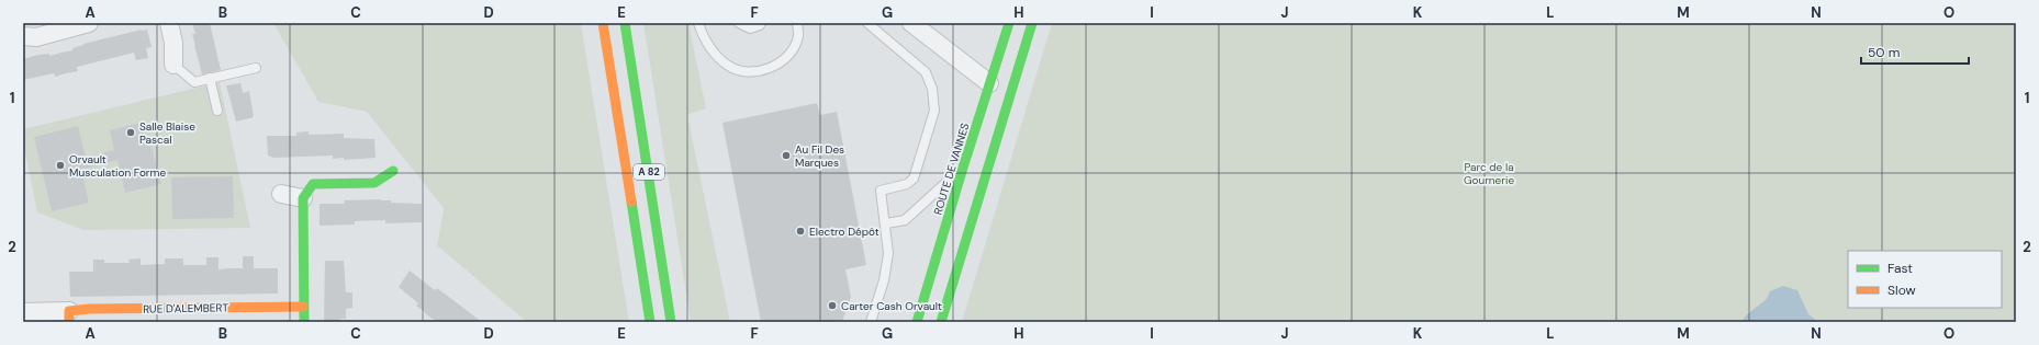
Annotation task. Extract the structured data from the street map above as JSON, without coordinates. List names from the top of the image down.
{
  "streets": {
    "main road": ["ROUTE DE VANNES", "A 82", "RUE D'ALEMBERT"]
  },
  "parks": ["Parc de la Gournerie"],
  "places": [
    "Salle Blaise Pascal",
    "Au Fil Des Marques",
    "Orvault Musculation Forme",
    "Electro Dépôt",
    "Carter Cash Orvault"
  ],
  "legend": ["Fast", "Slow"],
  "scale_bar": "50 m",
  "grid": {
    "columns": [
      "A",
      "B",
      "C",
      "D",
      "E",
      "F",
      "G",
      "H",
      "I",
      "J",
      "K",
      "L",
      "M",
      "N",
      "O"
    ],
    "rows": ["1", "2"]
  }
}
